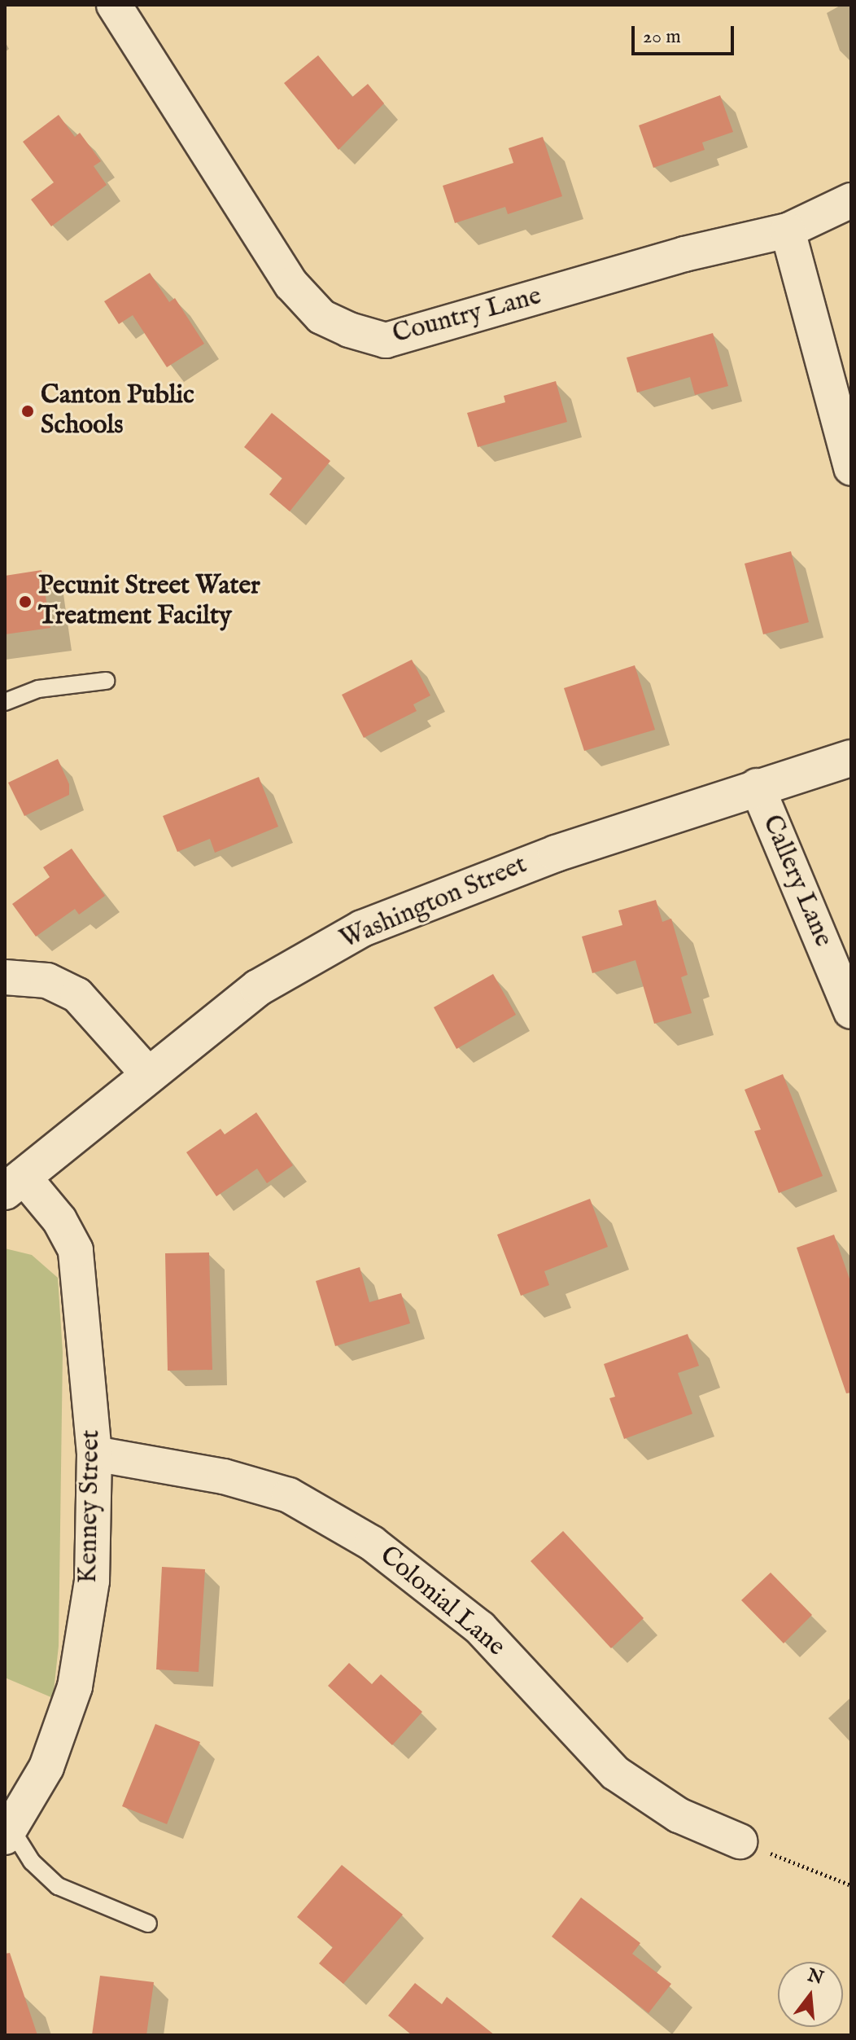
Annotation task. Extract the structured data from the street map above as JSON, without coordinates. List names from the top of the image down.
{
  "streets": {
    "main road": ["Washington Street"],
    "street": [
      "Country Lane",
      "Callery Lane",
      "Kenney Street",
      "Colonial Lane"
    ]
  },
  "crossings": [
    ["Callery Lane", "Washington Street"],
    ["Washington Street", "Kenney Street"],
    ["Kenney Street", "Colonial Lane"]
  ],
  "places": ["Canton Public Schools", "Pecunit Street Water Treatment Facilty"],
  "scale_bar": "20 m",
  "north": "top"
}
